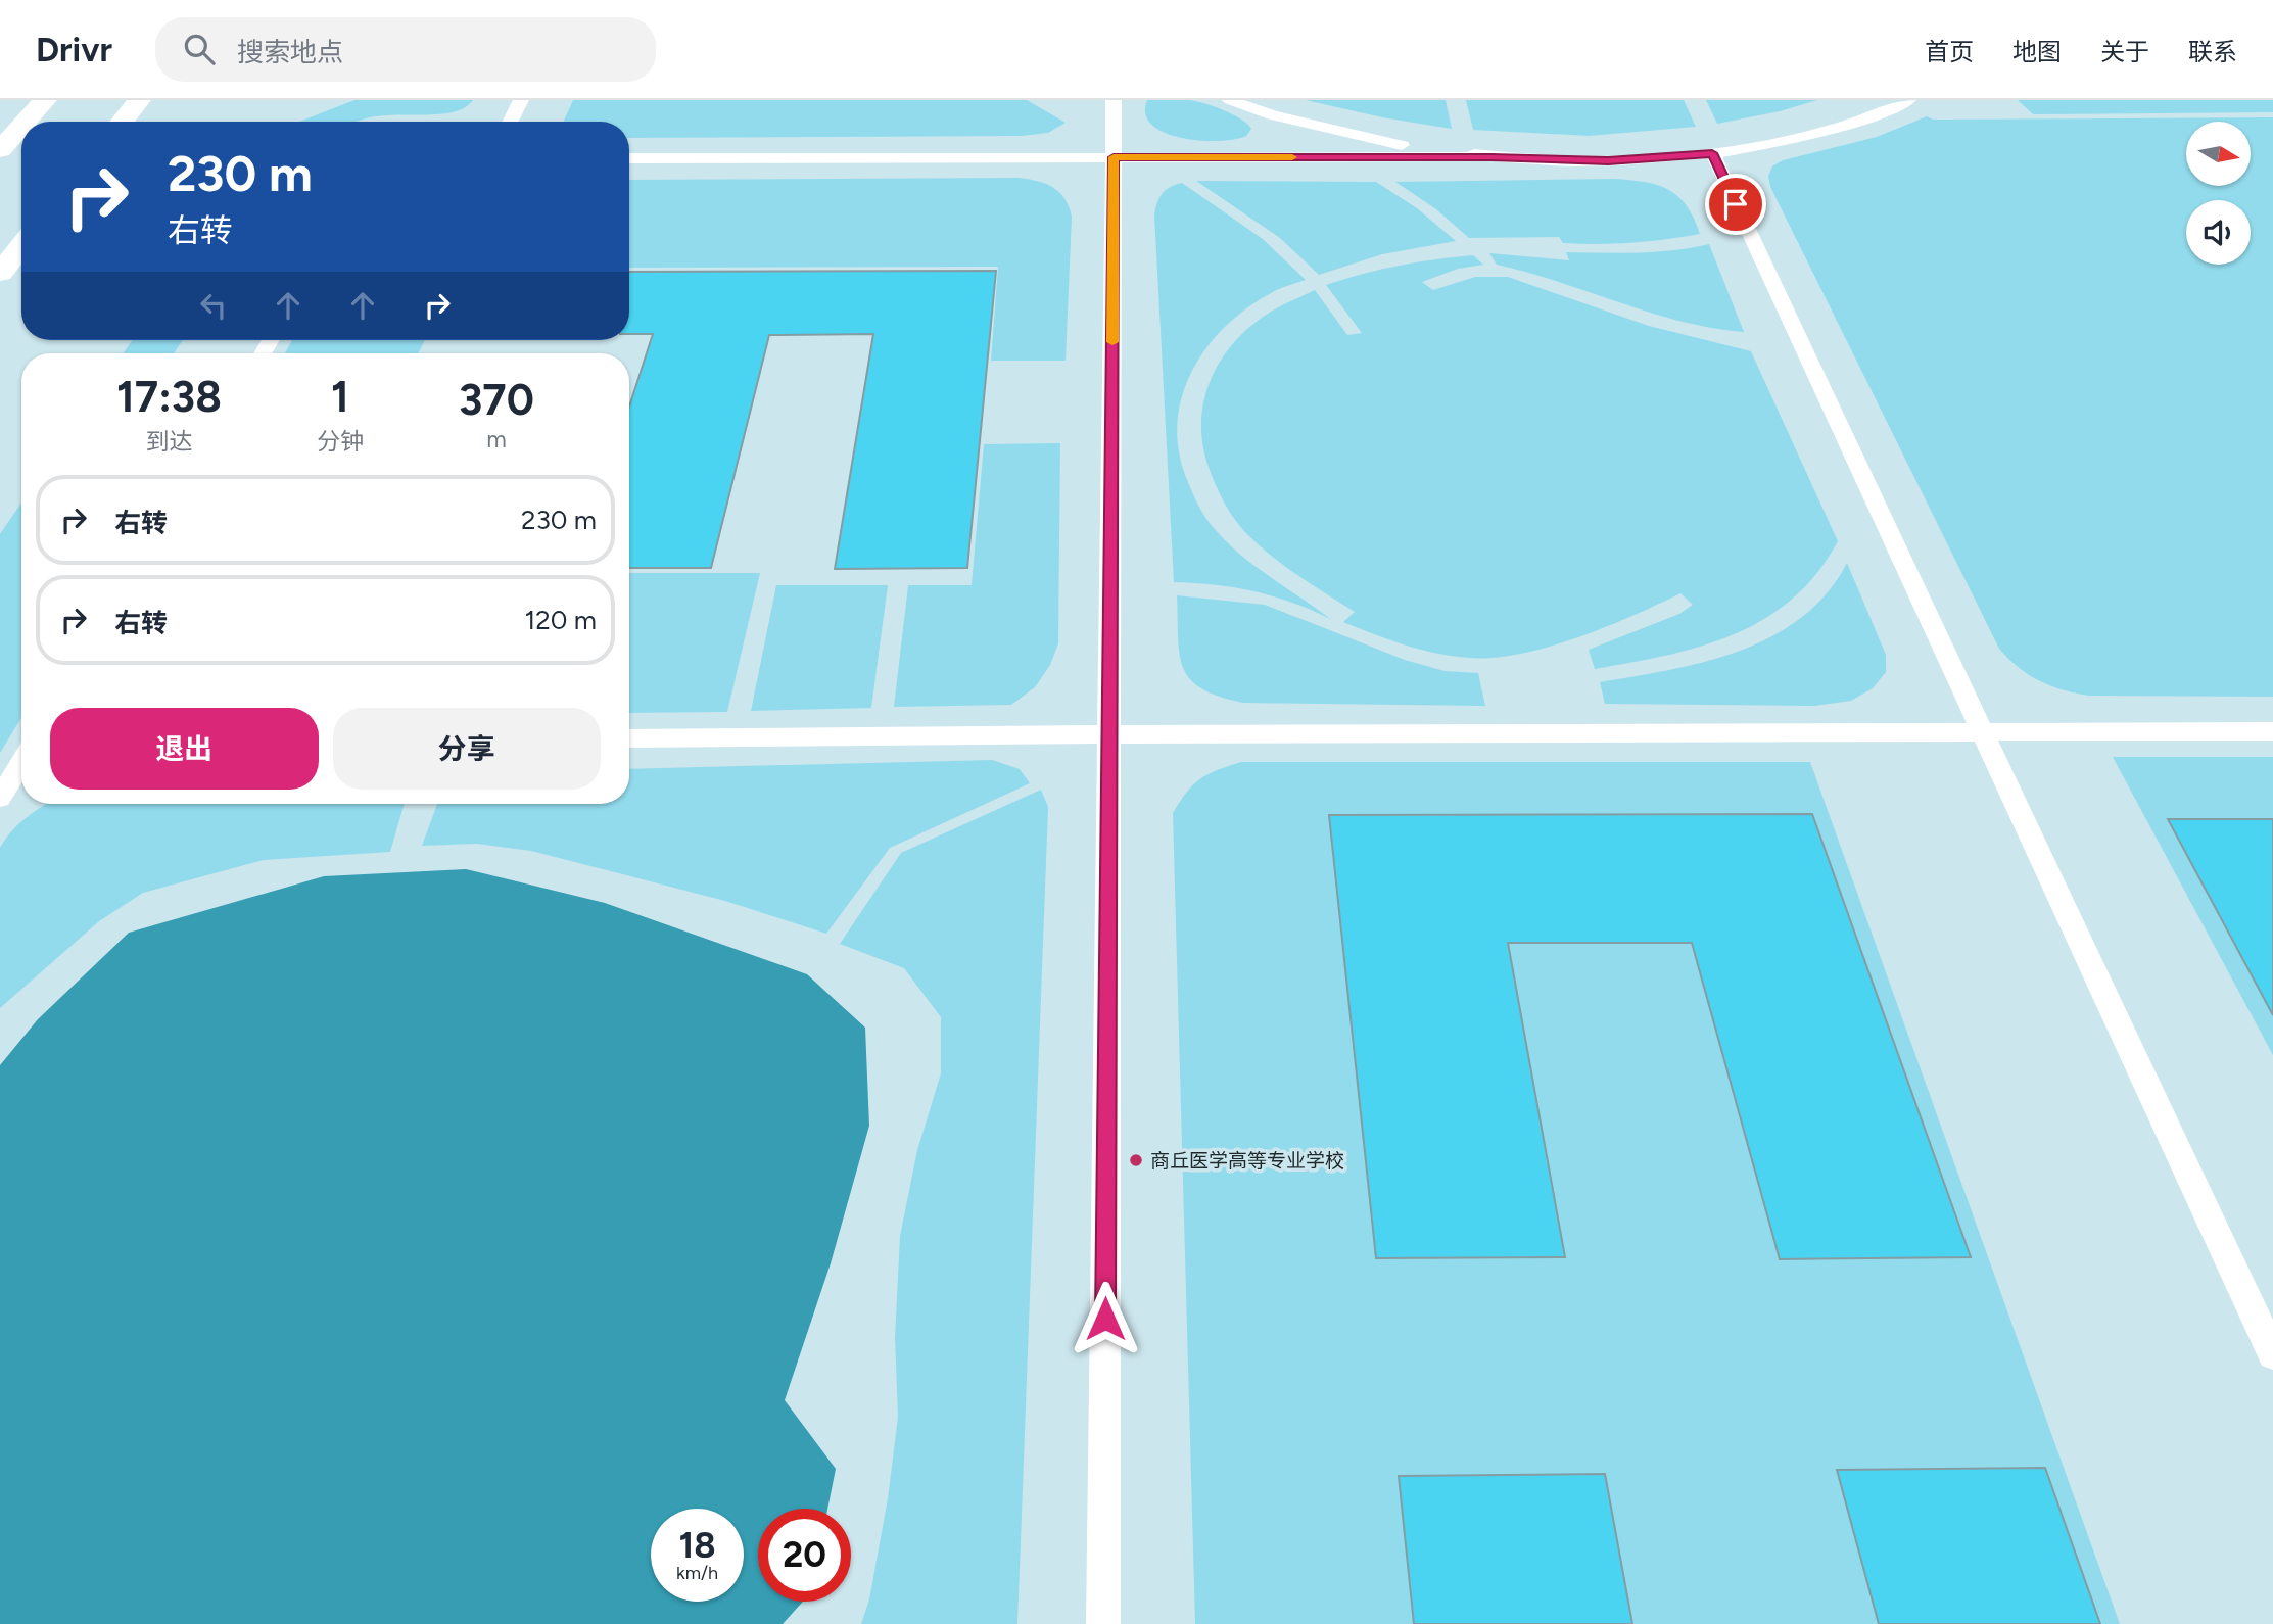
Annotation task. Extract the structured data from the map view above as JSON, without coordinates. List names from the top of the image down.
{
  "places": ["商丘医学高等专业学校"],
  "north": "right",
  "page": {
    "header": "Drivr",
    "search": "搜索地点",
    "nav": [
      "首页",
      "地图",
      "关于",
      "联系"
    ],
    "turn": ["230 m", "右转"],
    "eta": [
      "17:38",
      "到达",
      "1",
      "分钟",
      "370",
      "m"
    ],
    "list": [
      {
        "name": "右转",
        "value": "230 m"
      },
      {
        "name": "右转",
        "value": "120 m"
      }
    ],
    "buttons": ["退出", "分享"],
    "speed": "18 km/h",
    "limit": "20"
  }
}
